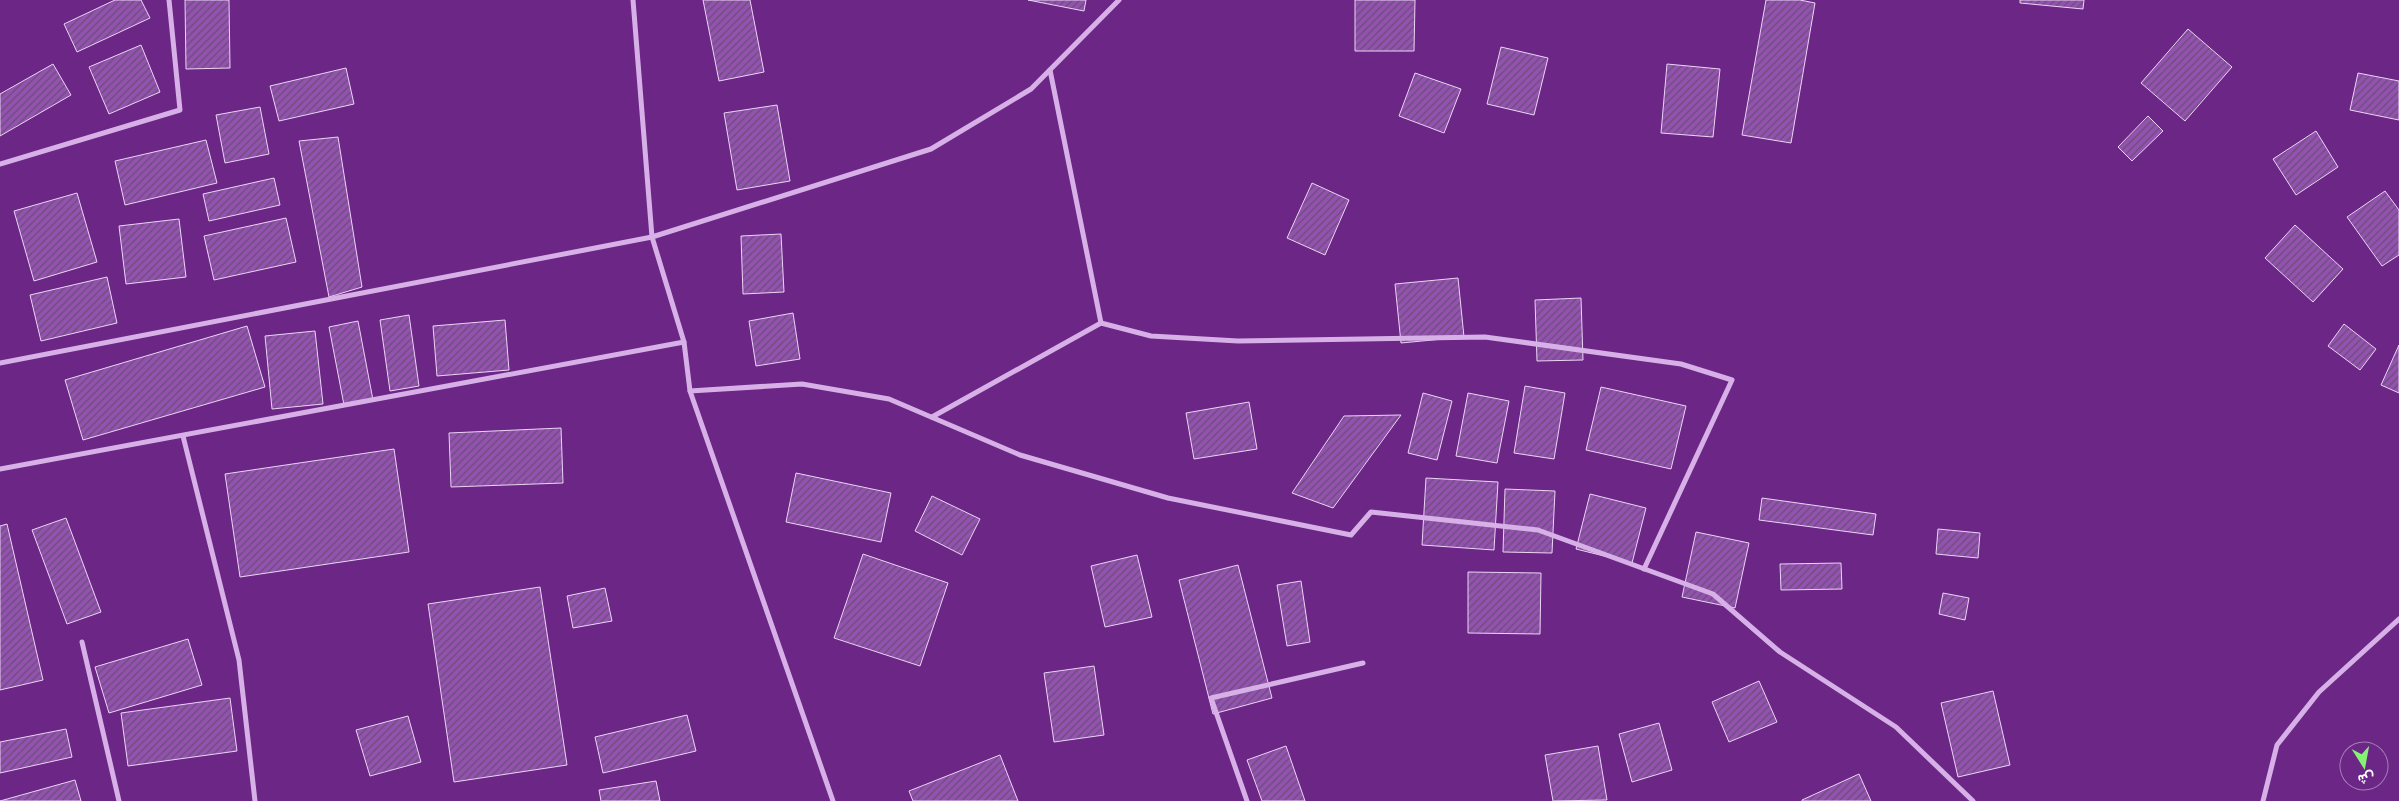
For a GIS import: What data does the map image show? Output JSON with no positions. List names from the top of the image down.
{
  "north": "bottom"
}
